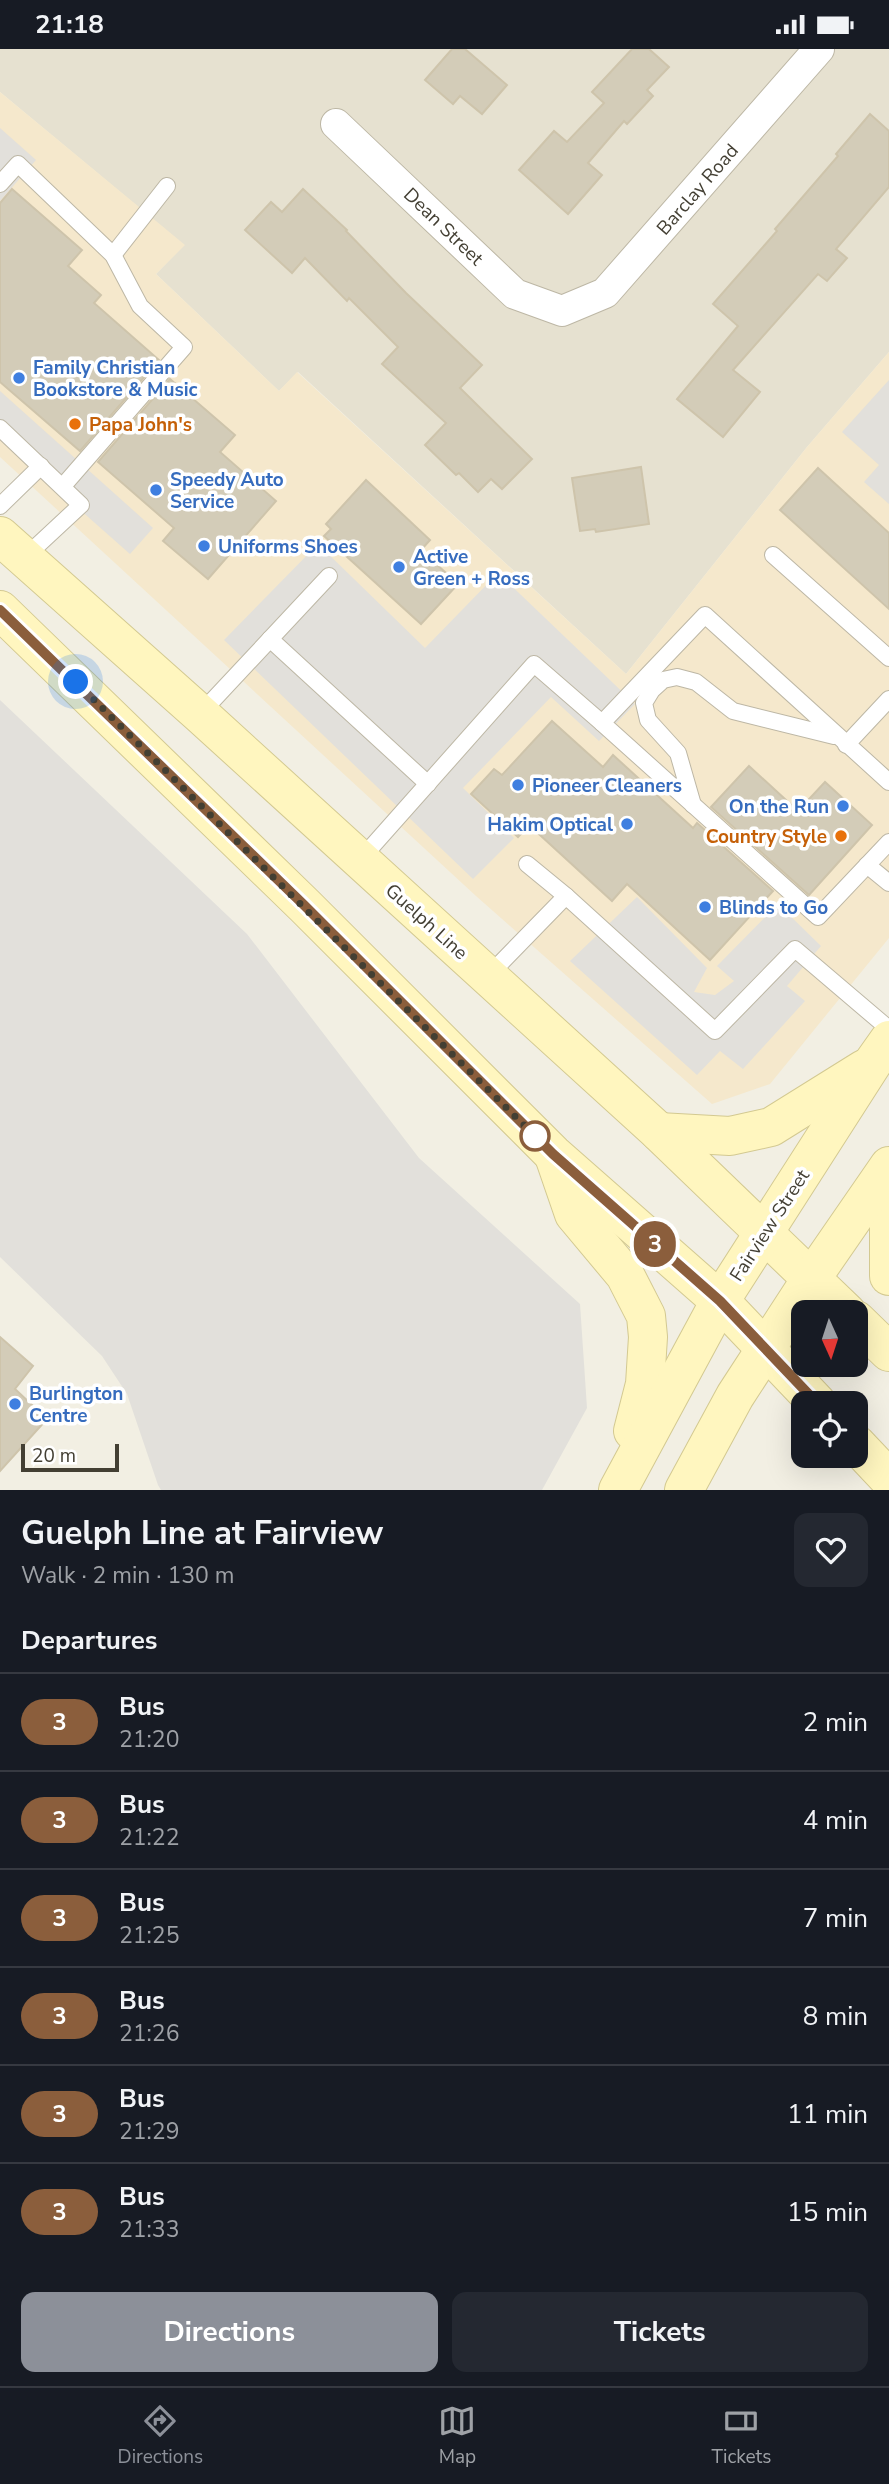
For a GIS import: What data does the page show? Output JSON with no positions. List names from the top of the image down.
{
  "streets": {
    "main road": ["Guelph Line", "Fairview Street"],
    "street": ["Barclay Road", "Dean Street"]
  },
  "crossings": [
    ["Barclay Road", "Dean Street"],
    ["Guelph Line", "Fairview Street"]
  ],
  "places": [
    "Family Christian Bookstore & Music",
    "Papa John's",
    "Speedy Auto Service",
    "Uniforms Shoes",
    "Active Green + Ross",
    "Pioneer Cleaners",
    "On the Run",
    "Hakim Optical",
    "Country Style",
    "Blinds to Go",
    "Burlington Centre"
  ],
  "lines": ["bus line 3"],
  "scale_bar": "20 m",
  "north": "bottom",
  "page": {
    "status": "21:18",
    "on_map": "3",
    "scale": "20 m",
    "heading": [
      ["Guelph Line at Fairview", "Walk · 2 min · 130 m"],
      "Departures"
    ],
    "list": [
      {
        "mark": "3",
        "name": "Bus",
        "note": "21:20",
        "value": "2 min"
      },
      {
        "mark": "3",
        "name": "Bus",
        "note": "21:22",
        "value": "4 min"
      },
      {
        "mark": "3",
        "name": "Bus",
        "note": "21:25",
        "value": "7 min"
      },
      {
        "mark": "3",
        "name": "Bus",
        "note": "21:26",
        "value": "8 min"
      },
      {
        "mark": "3",
        "name": "Bus",
        "note": "21:29",
        "value": "11 min"
      },
      {
        "mark": "3",
        "name": "Bus",
        "note": "21:33",
        "value": "15 min"
      }
    ],
    "buttons": ["Directions", "Tickets"],
    "tabs": ["Directions", "Map", "Tickets"]
  }
}
